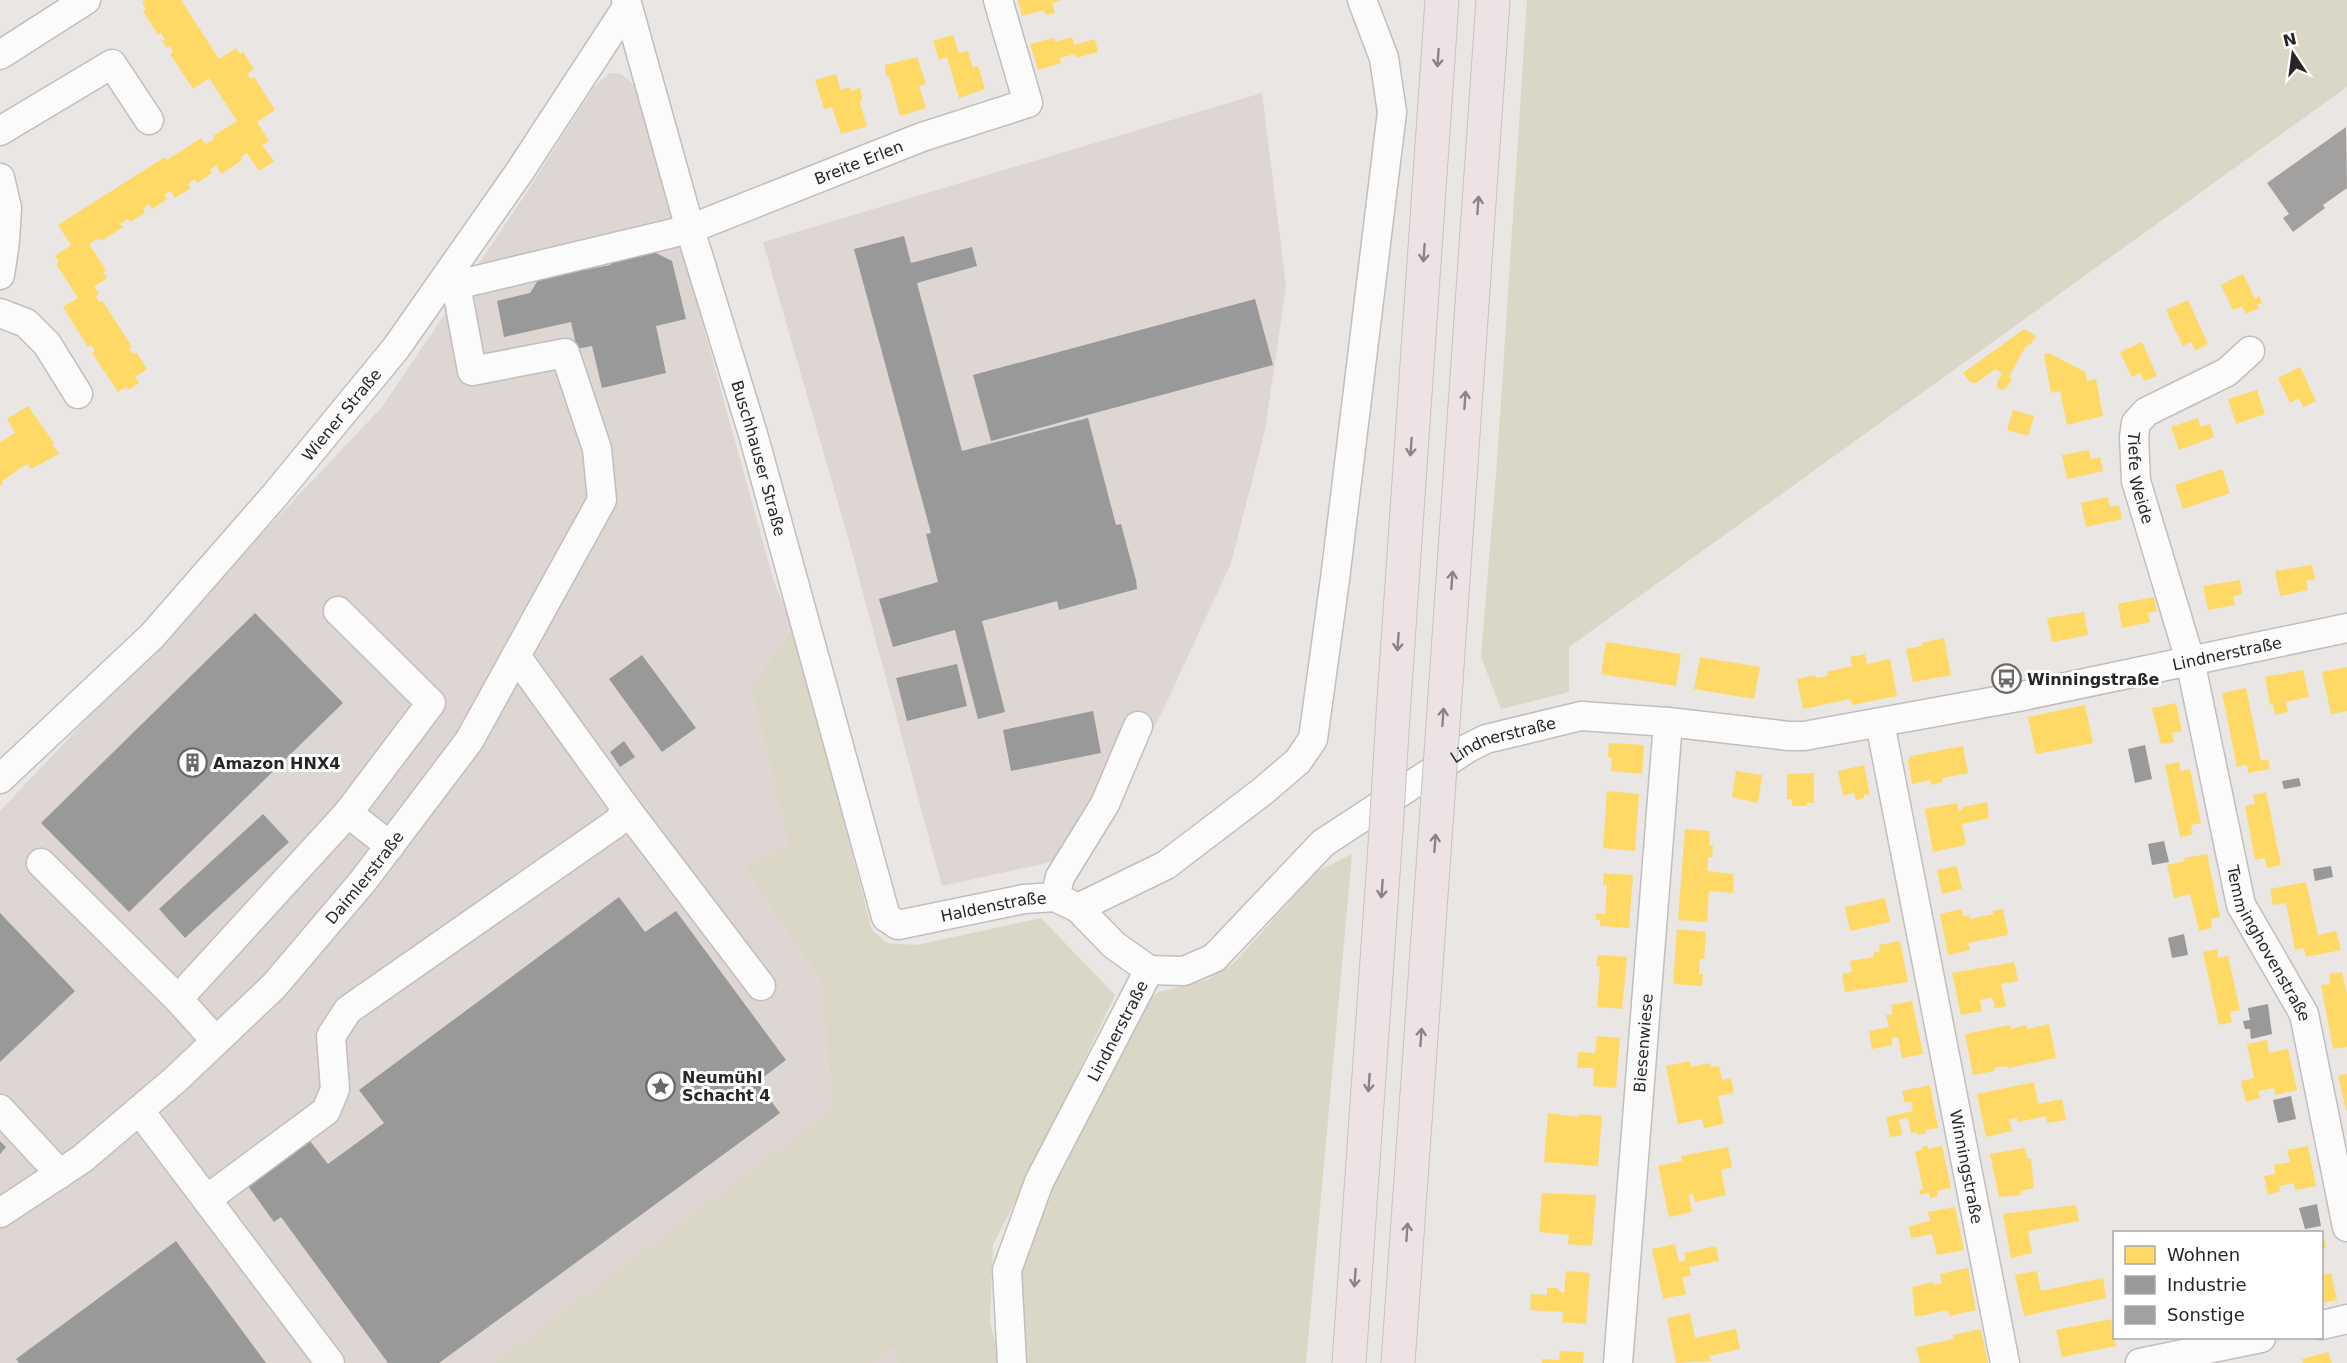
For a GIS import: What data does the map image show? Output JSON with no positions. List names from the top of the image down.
{
  "streets": {
    "street": [
      "Breite Erlen",
      "Wiener Straße",
      "Buschhauser Straße",
      "Tiefe Weide",
      "Lindnerstraße",
      "Daimlerstraße",
      "Haldenstraße",
      "Temminghovenstraße",
      "Biesenwiese",
      "Winningstraße"
    ]
  },
  "crossings": [
    ["Breite Erlen", "Wiener Straße"],
    ["Breite Erlen", "Buschhauser Straße"],
    ["Breite Erlen", "Daimlerstraße"],
    ["Wiener Straße", "Buschhauser Straße"],
    ["Wiener Straße", "Daimlerstraße"],
    ["Buschhauser Straße", "Haldenstraße"],
    ["Tiefe Weide", "Lindnerstraße"],
    ["Tiefe Weide", "Temminghovenstraße"],
    ["Lindnerstraße", "Temminghovenstraße"],
    ["Lindnerstraße", "Biesenwiese"],
    ["Lindnerstraße", "Winningstraße"]
  ],
  "places": {
    "bus stop": ["Winningstraße"],
    "building": ["Amazon HNX4"],
    "place": ["Neumühl Schacht 4"]
  },
  "legend": ["Wohnen", "Industrie", "Sonstige"],
  "north": "top"
}
